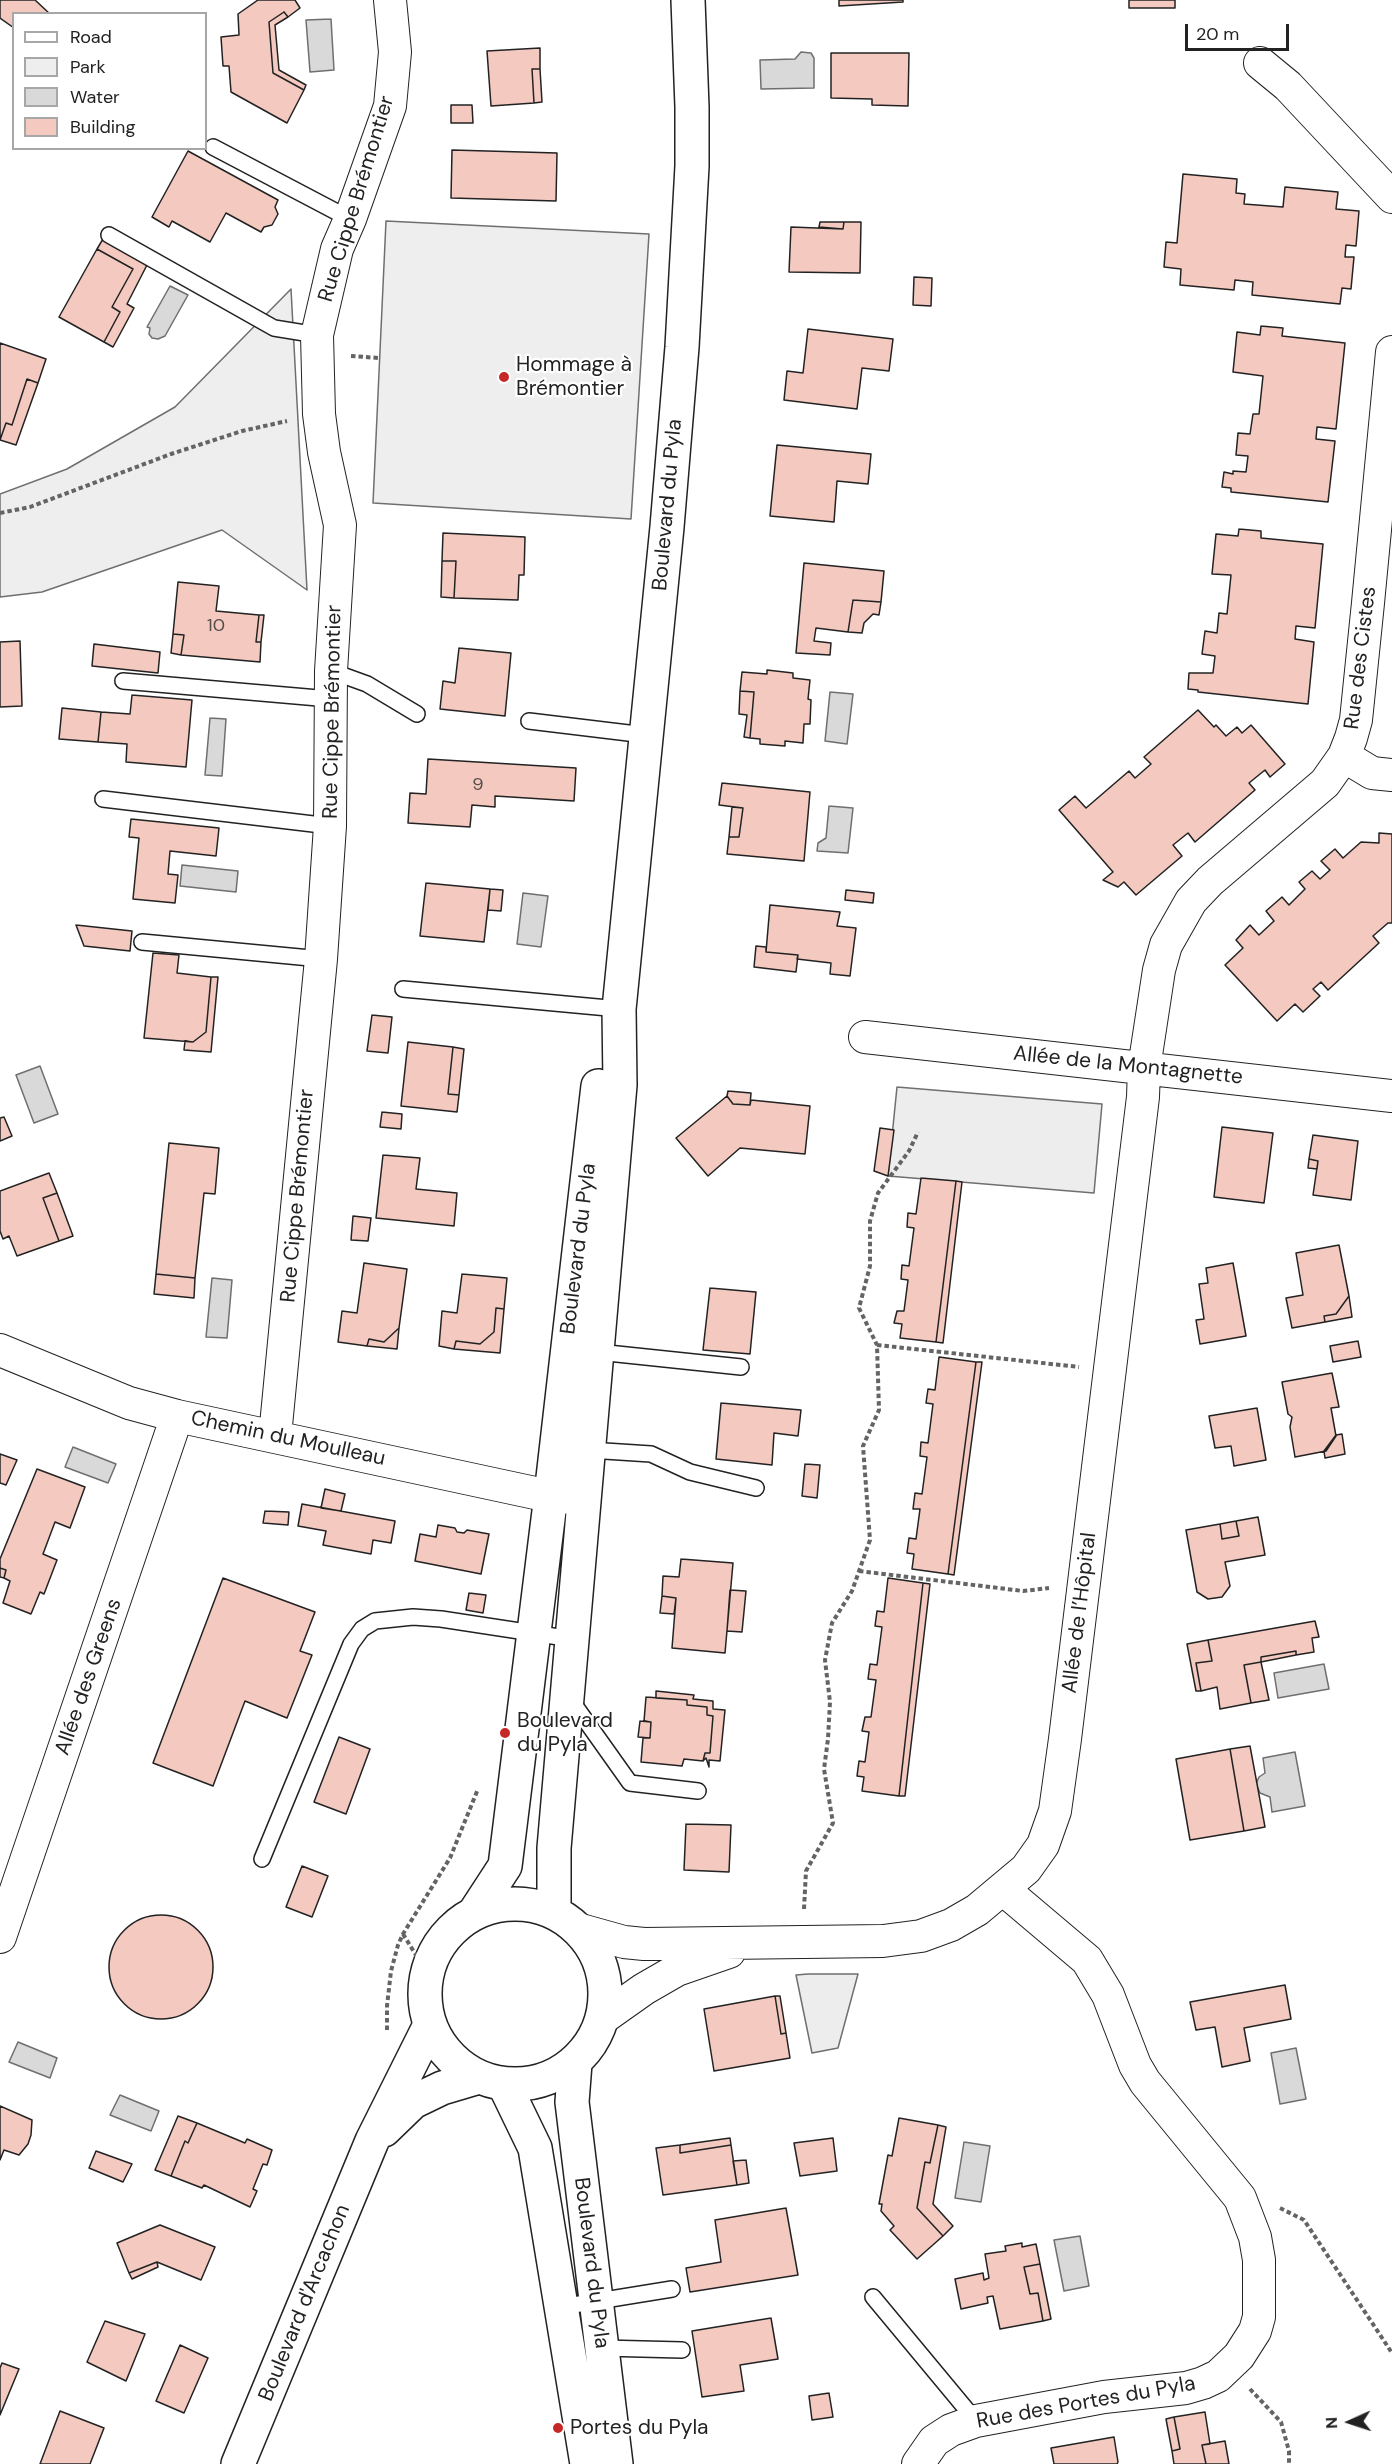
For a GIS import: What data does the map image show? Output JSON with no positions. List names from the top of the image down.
{
  "streets": {
    "main road": ["Boulevard du Pyla", "Boulevard d'Arcachon"],
    "street": [
      "Rue Cippe Brémontier",
      "Rue des Cistes",
      "Allée de la Montagnette",
      "Chemin du Moulleau",
      "Allée de l’Hôpital",
      "Allée des Greens",
      "Rue des Portes du Pyla"
    ]
  },
  "crossings": [
    ["Rue Cippe Brémontier", "Chemin du Moulleau"],
    ["Boulevard du Pyla", "Chemin du Moulleau"],
    ["Boulevard du Pyla", "Allée de l’Hôpital"],
    ["Boulevard du Pyla", "Boulevard d'Arcachon"],
    ["Rue des Cistes", "Allée de la Montagnette"],
    ["Rue des Cistes", "Allée de l’Hôpital"],
    ["Allée de la Montagnette", "Allée de l’Hôpital"],
    ["Chemin du Moulleau", "Allée des Greens"],
    ["Allée de l’Hôpital", "Boulevard d'Arcachon"],
    ["Allée de l’Hôpital", "Rue des Portes du Pyla"]
  ],
  "places": ["Hommage à Brémontier", "Boulevard du Pyla", "Portes du Pyla"],
  "house_numbers": ["10", "9"],
  "legend": [
    "Road",
    "Park",
    "Water",
    "Building"
  ],
  "scale_bar": "20 m",
  "north": "left"
}
